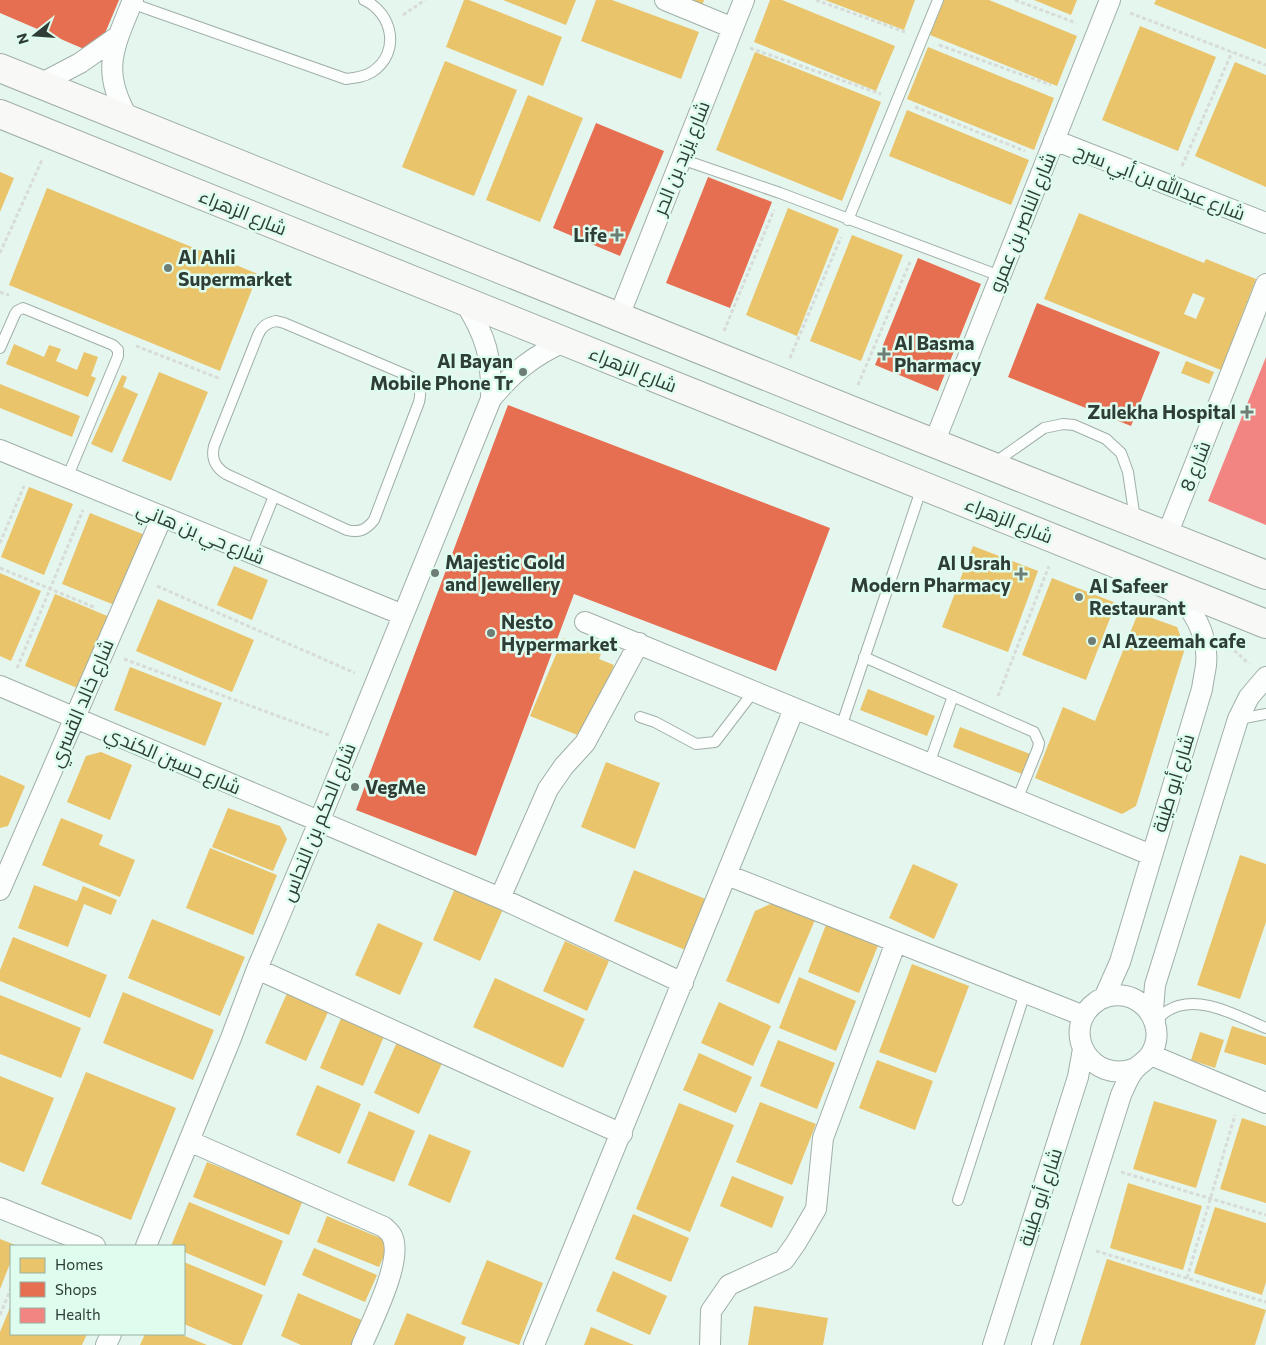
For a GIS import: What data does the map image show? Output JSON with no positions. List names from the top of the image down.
{
  "streets": {
    "main road": ["شارع الزهراء"],
    "street": [
      "شارع يزيد بن الحر",
      "شارع عبدالله بن أبي سرح",
      "شارع الناصر بن عمرو",
      "شارع 8",
      "شارع حي بن هاني",
      "شارع خالد القسري",
      "شارع حسين الكندي",
      "شارع أبو طينة",
      "شارع الحكم بن النحاس"
    ]
  },
  "crossings": [
    ["شارع عبدالله بن أبي سرح", "شارع الناصر بن عمرو"],
    ["شارع الزهراء", "شارع أبو طينة"],
    ["شارع الزهراء", "شارع الحكم بن النحاس"],
    ["شارع حي بن هاني", "شارع خالد القسري"],
    ["شارع حي بن هاني", "شارع الحكم بن النحاس"],
    ["شارع خالد القسري", "شارع حسين الكندي"],
    ["شارع حسين الكندي", "شارع الحكم بن النحاس"]
  ],
  "places": {
    "health": [
      "Life",
      "Al Basma Pharmacy",
      "Zulekha Hospital",
      "Al Usrah Modern Pharmacy"
    ],
    "other": [
      "Al Ahli Supermarket",
      "Al Bayan Mobile Phone Tr",
      "Majestic Gold and Jewellery",
      "Al Safeer Restaurant",
      "Nesto Hypermarket",
      "Al Azeemah cafe",
      "VegMe"
    ]
  },
  "legend": ["Homes", "Shops", "Health"],
  "north": "left"
}
